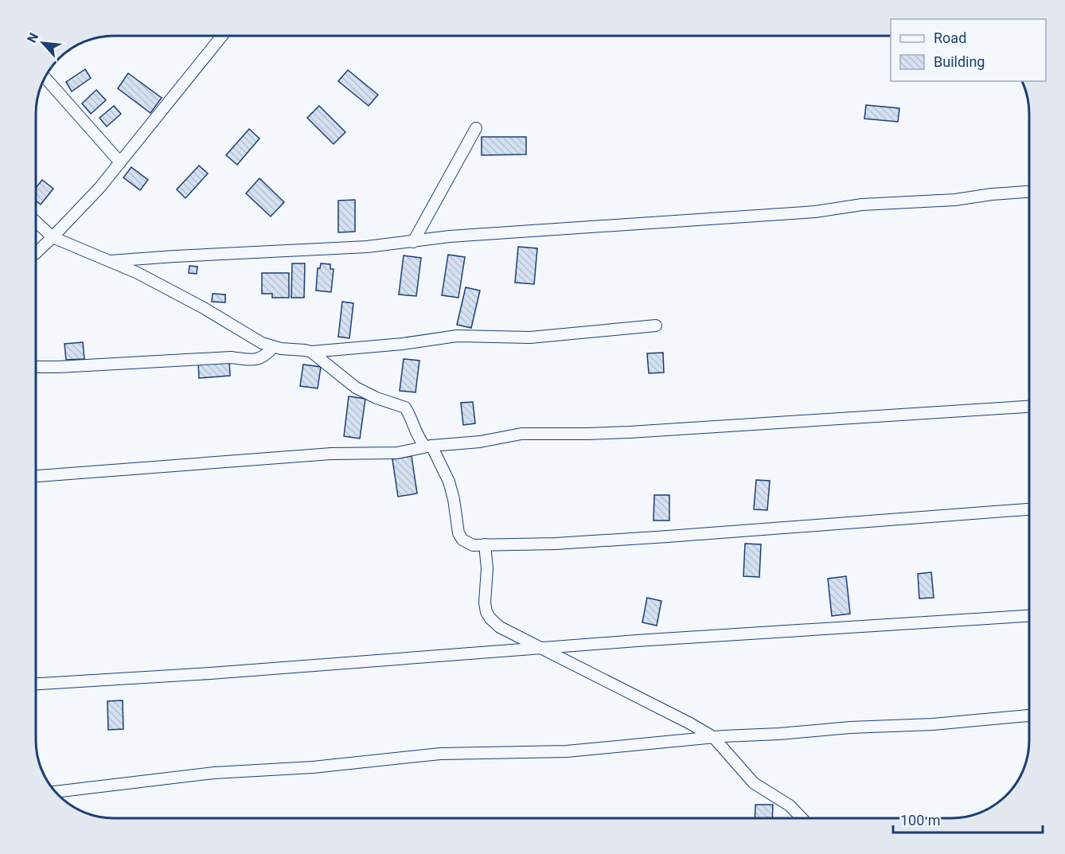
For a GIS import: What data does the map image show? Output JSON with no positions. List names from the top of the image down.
{
  "legend": ["Road", "Building"],
  "scale_bar": "100 m",
  "north": "top left"
}
